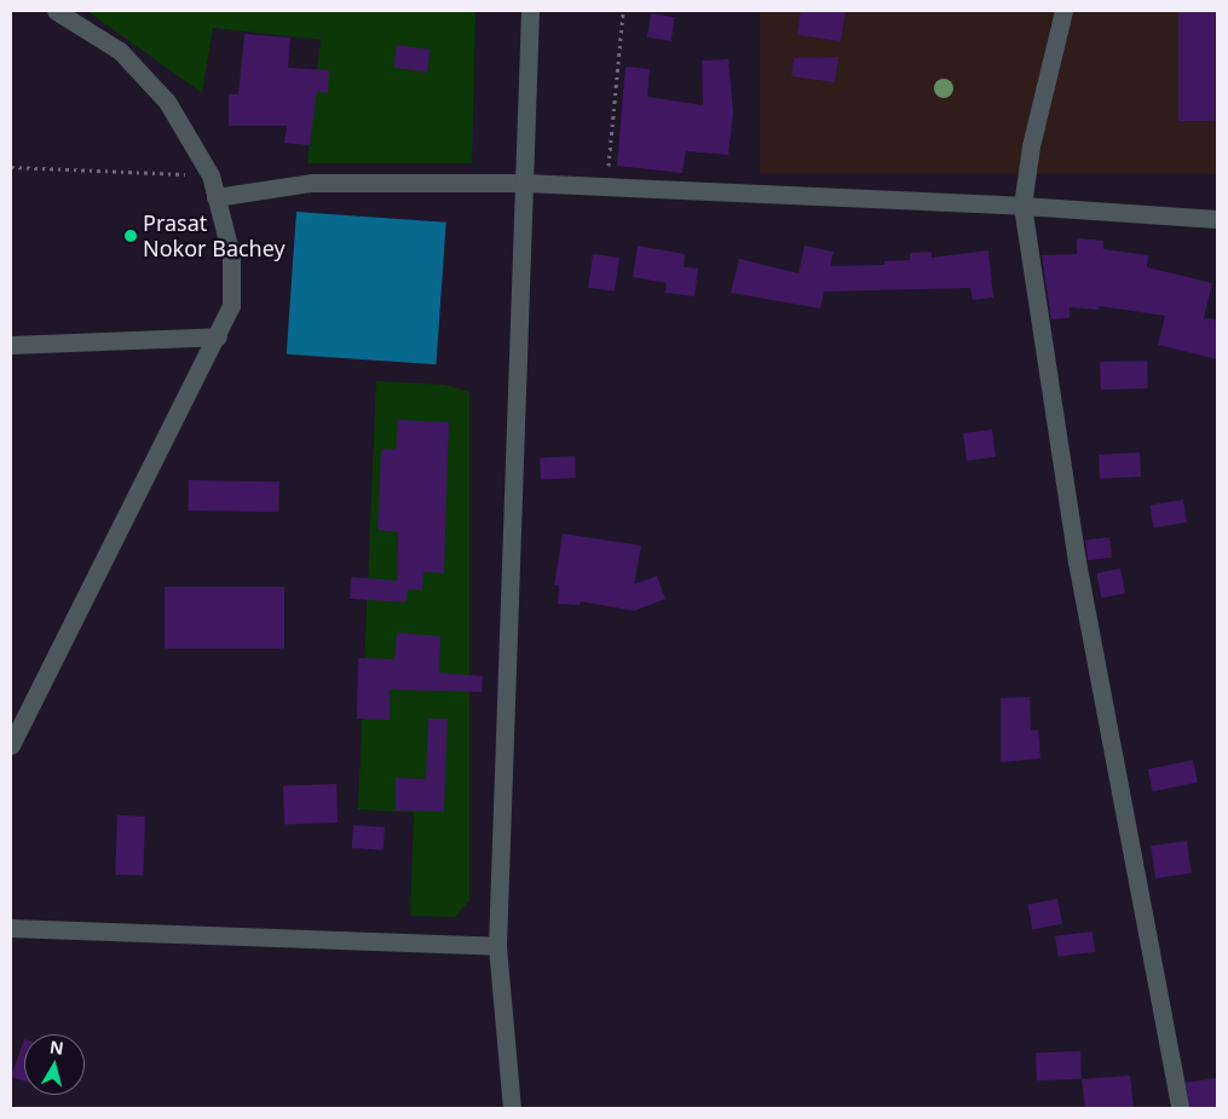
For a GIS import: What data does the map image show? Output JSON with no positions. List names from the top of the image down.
{
  "places": ["Prasat Nokor Bachey"],
  "north": "top"
}
